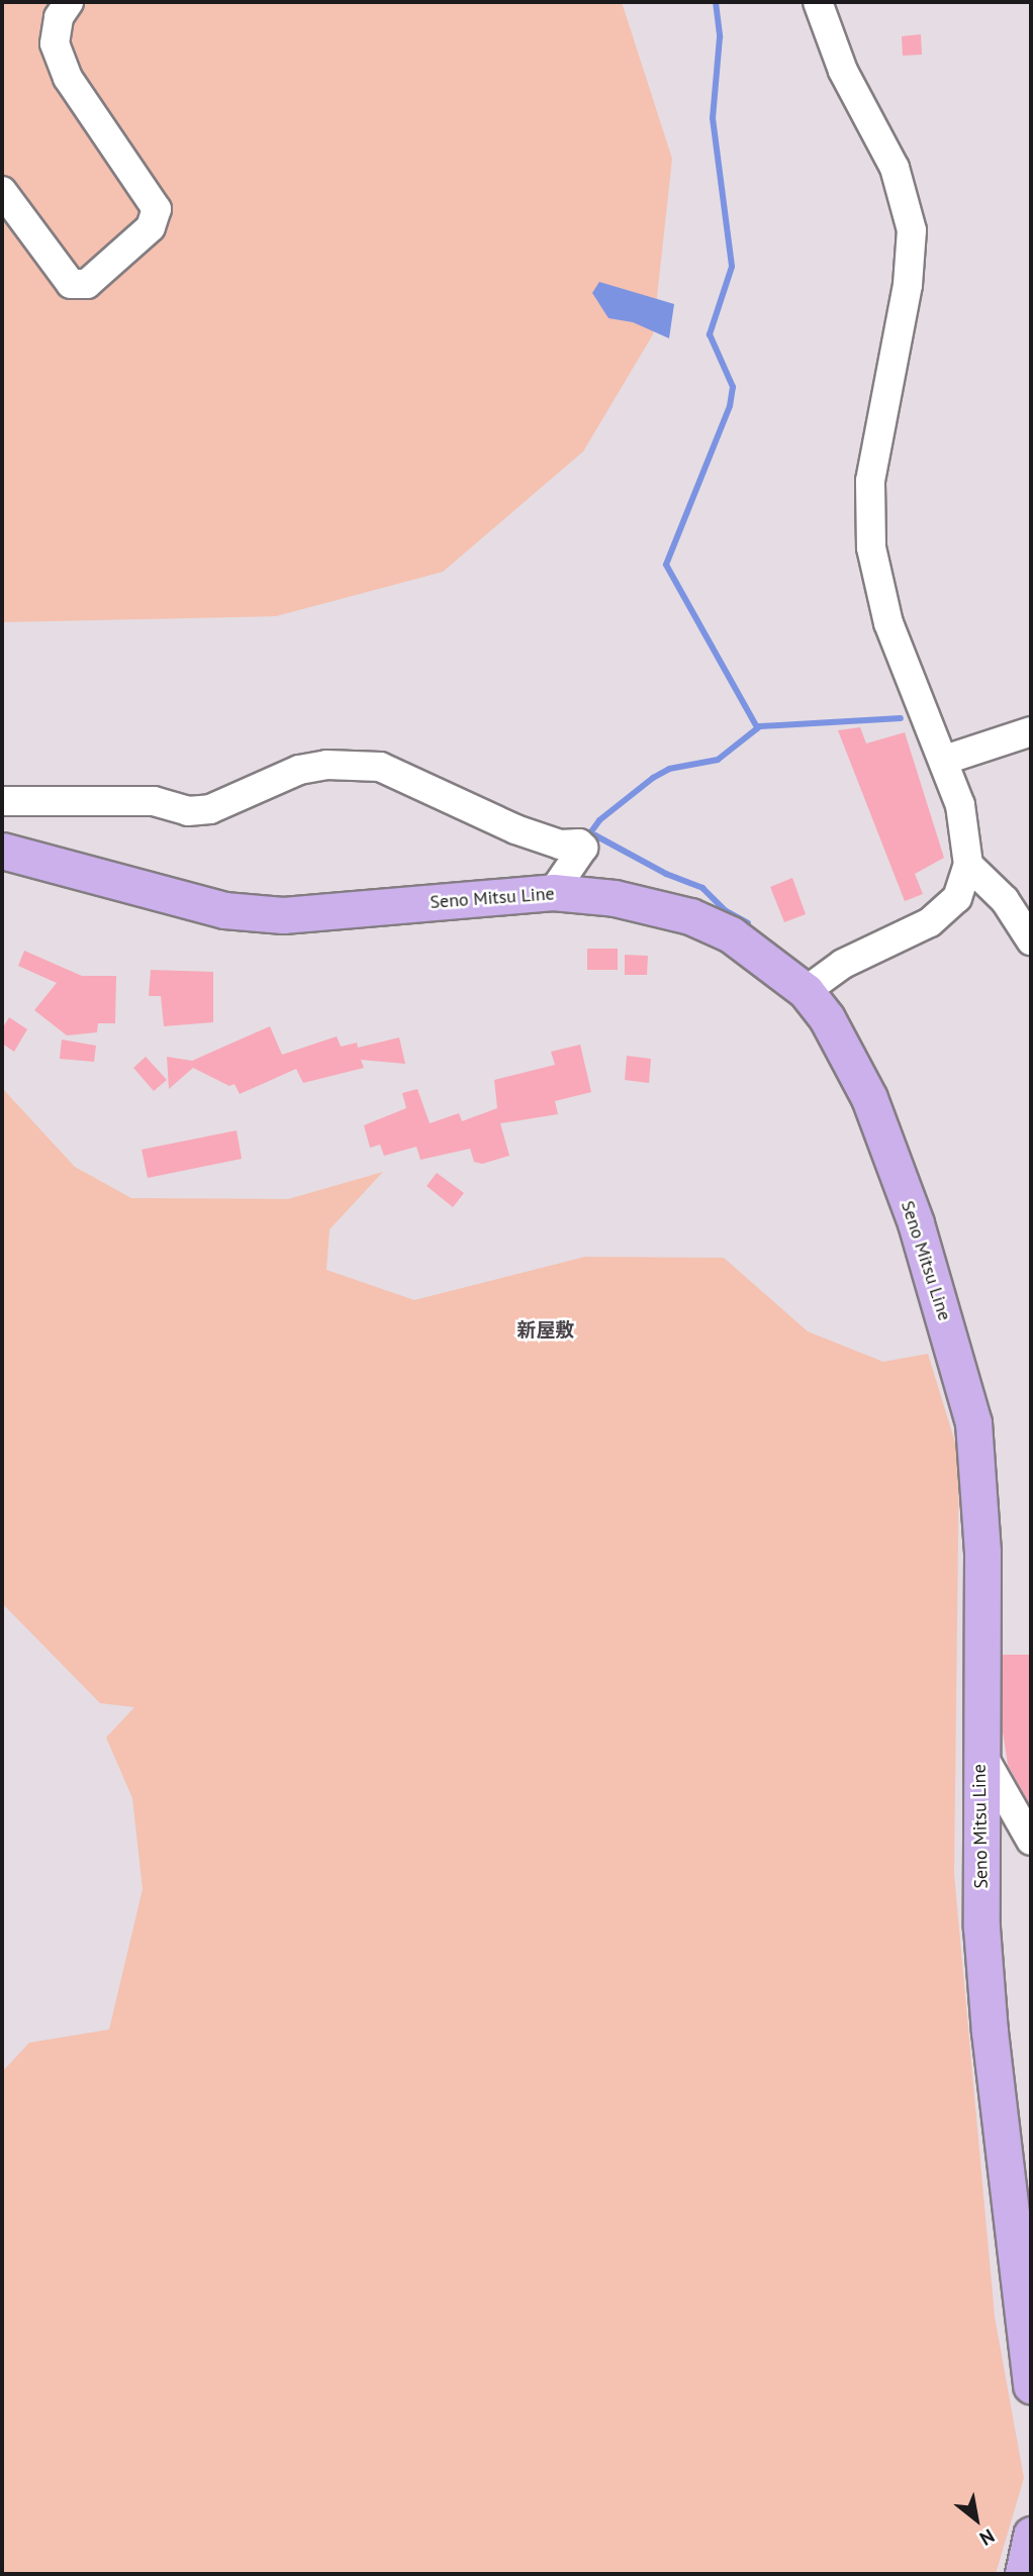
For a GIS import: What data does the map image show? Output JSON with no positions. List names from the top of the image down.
{
  "streets": {
    "main road": ["Seno Mitsu Line"]
  },
  "districts": ["新屋敷"],
  "north": "bottom right"
}
